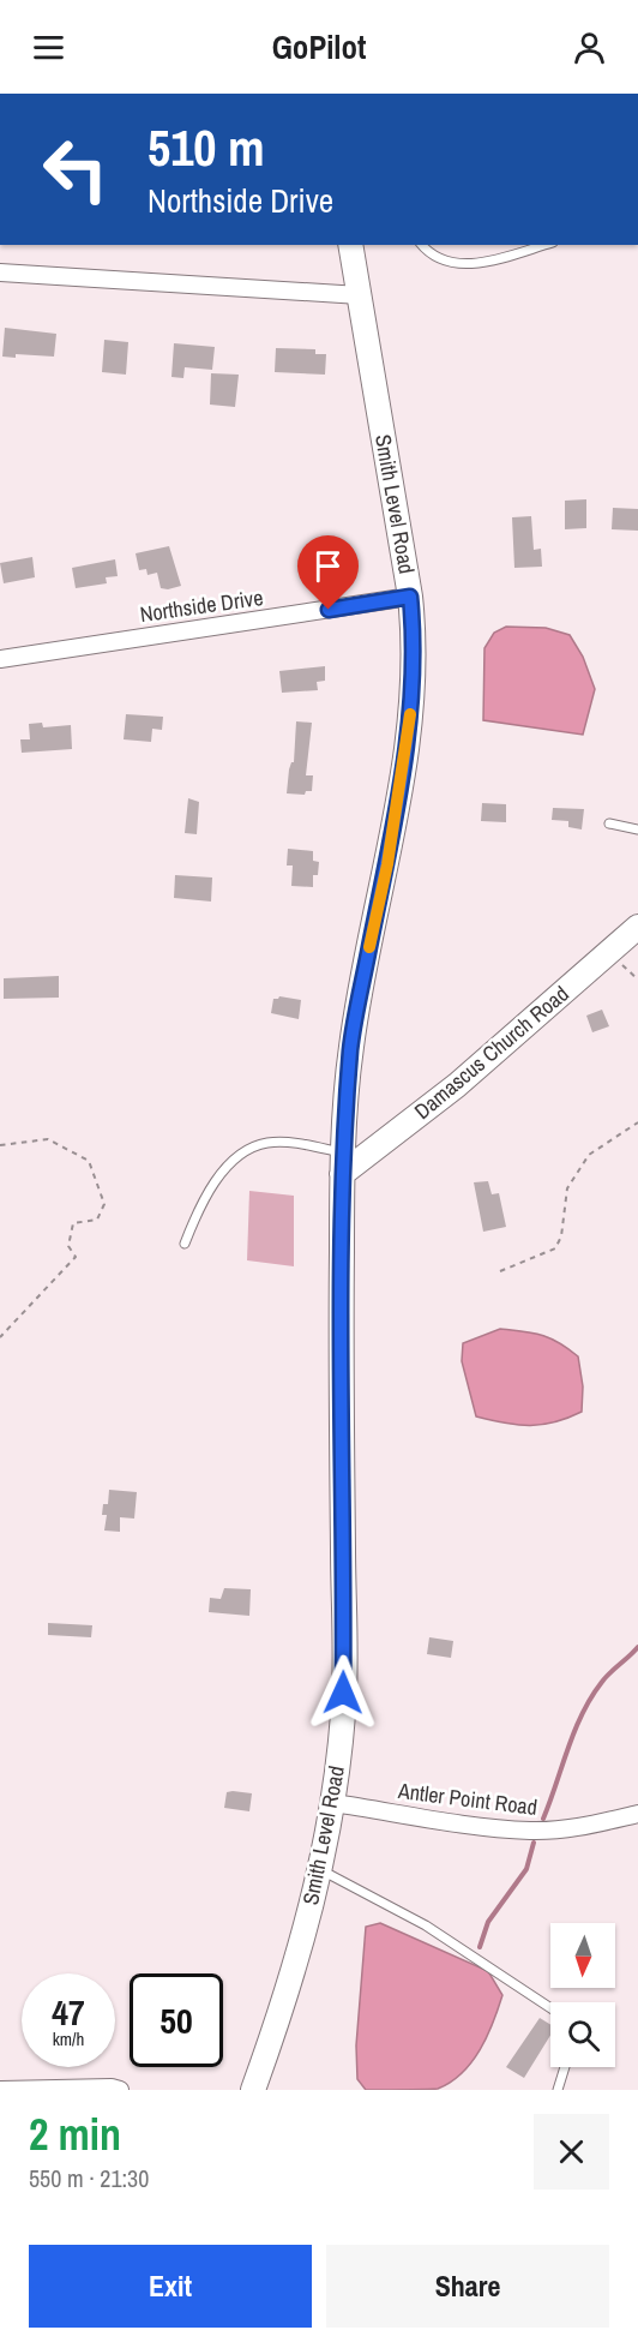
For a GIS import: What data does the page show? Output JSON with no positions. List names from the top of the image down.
{
  "streets": {
    "main road": ["Smith Level Road", "Damascus Church Road"],
    "street": ["Northside Drive", "Antler Point Road"]
  },
  "crossings": [
    ["Smith Level Road", "Northside Drive"],
    ["Smith Level Road", "Damascus Church Road"],
    ["Smith Level Road", "Antler Point Road"]
  ],
  "north": "bottom",
  "page": {
    "header": "GoPilot",
    "turn": ["510 m", "Northside Drive"],
    "speed": "47 km/h",
    "limit": "50",
    "heading": ["2 min", "550 m · 21:30"],
    "buttons": ["Exit", "Share"]
  }
}
